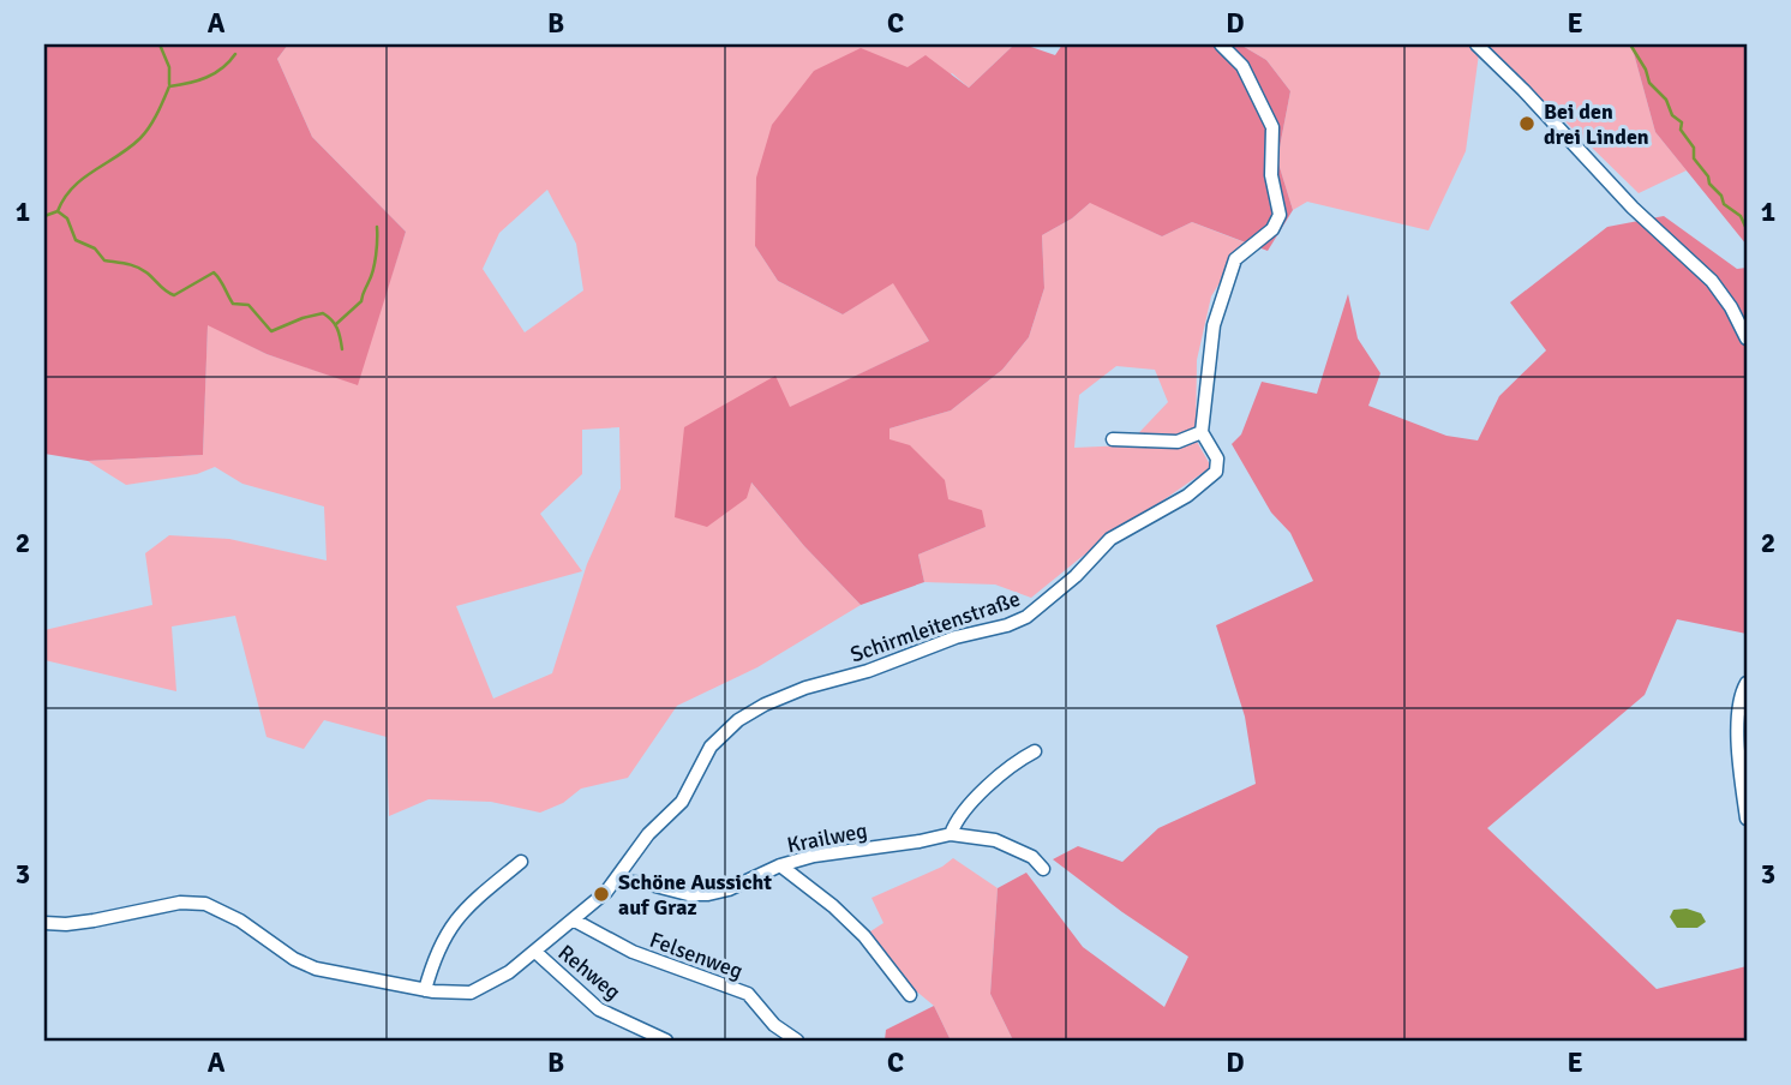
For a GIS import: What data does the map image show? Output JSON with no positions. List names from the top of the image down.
{
  "streets": {
    "street": [
      "Schirmleitenstraße",
      "Krailweg",
      "Felsenweg",
      "Rehweg"
    ]
  },
  "crossings": [
    ["Schirmleitenstraße", "Krailweg"],
    ["Schirmleitenstraße", "Felsenweg"],
    ["Schirmleitenstraße", "Rehweg"]
  ],
  "places": ["Bei den drei Linden", "Schöne Aussicht auf Graz"],
  "grid": {
    "columns": [
      "A",
      "B",
      "C",
      "D",
      "E"
    ],
    "rows": ["1", "2", "3"]
  }
}
